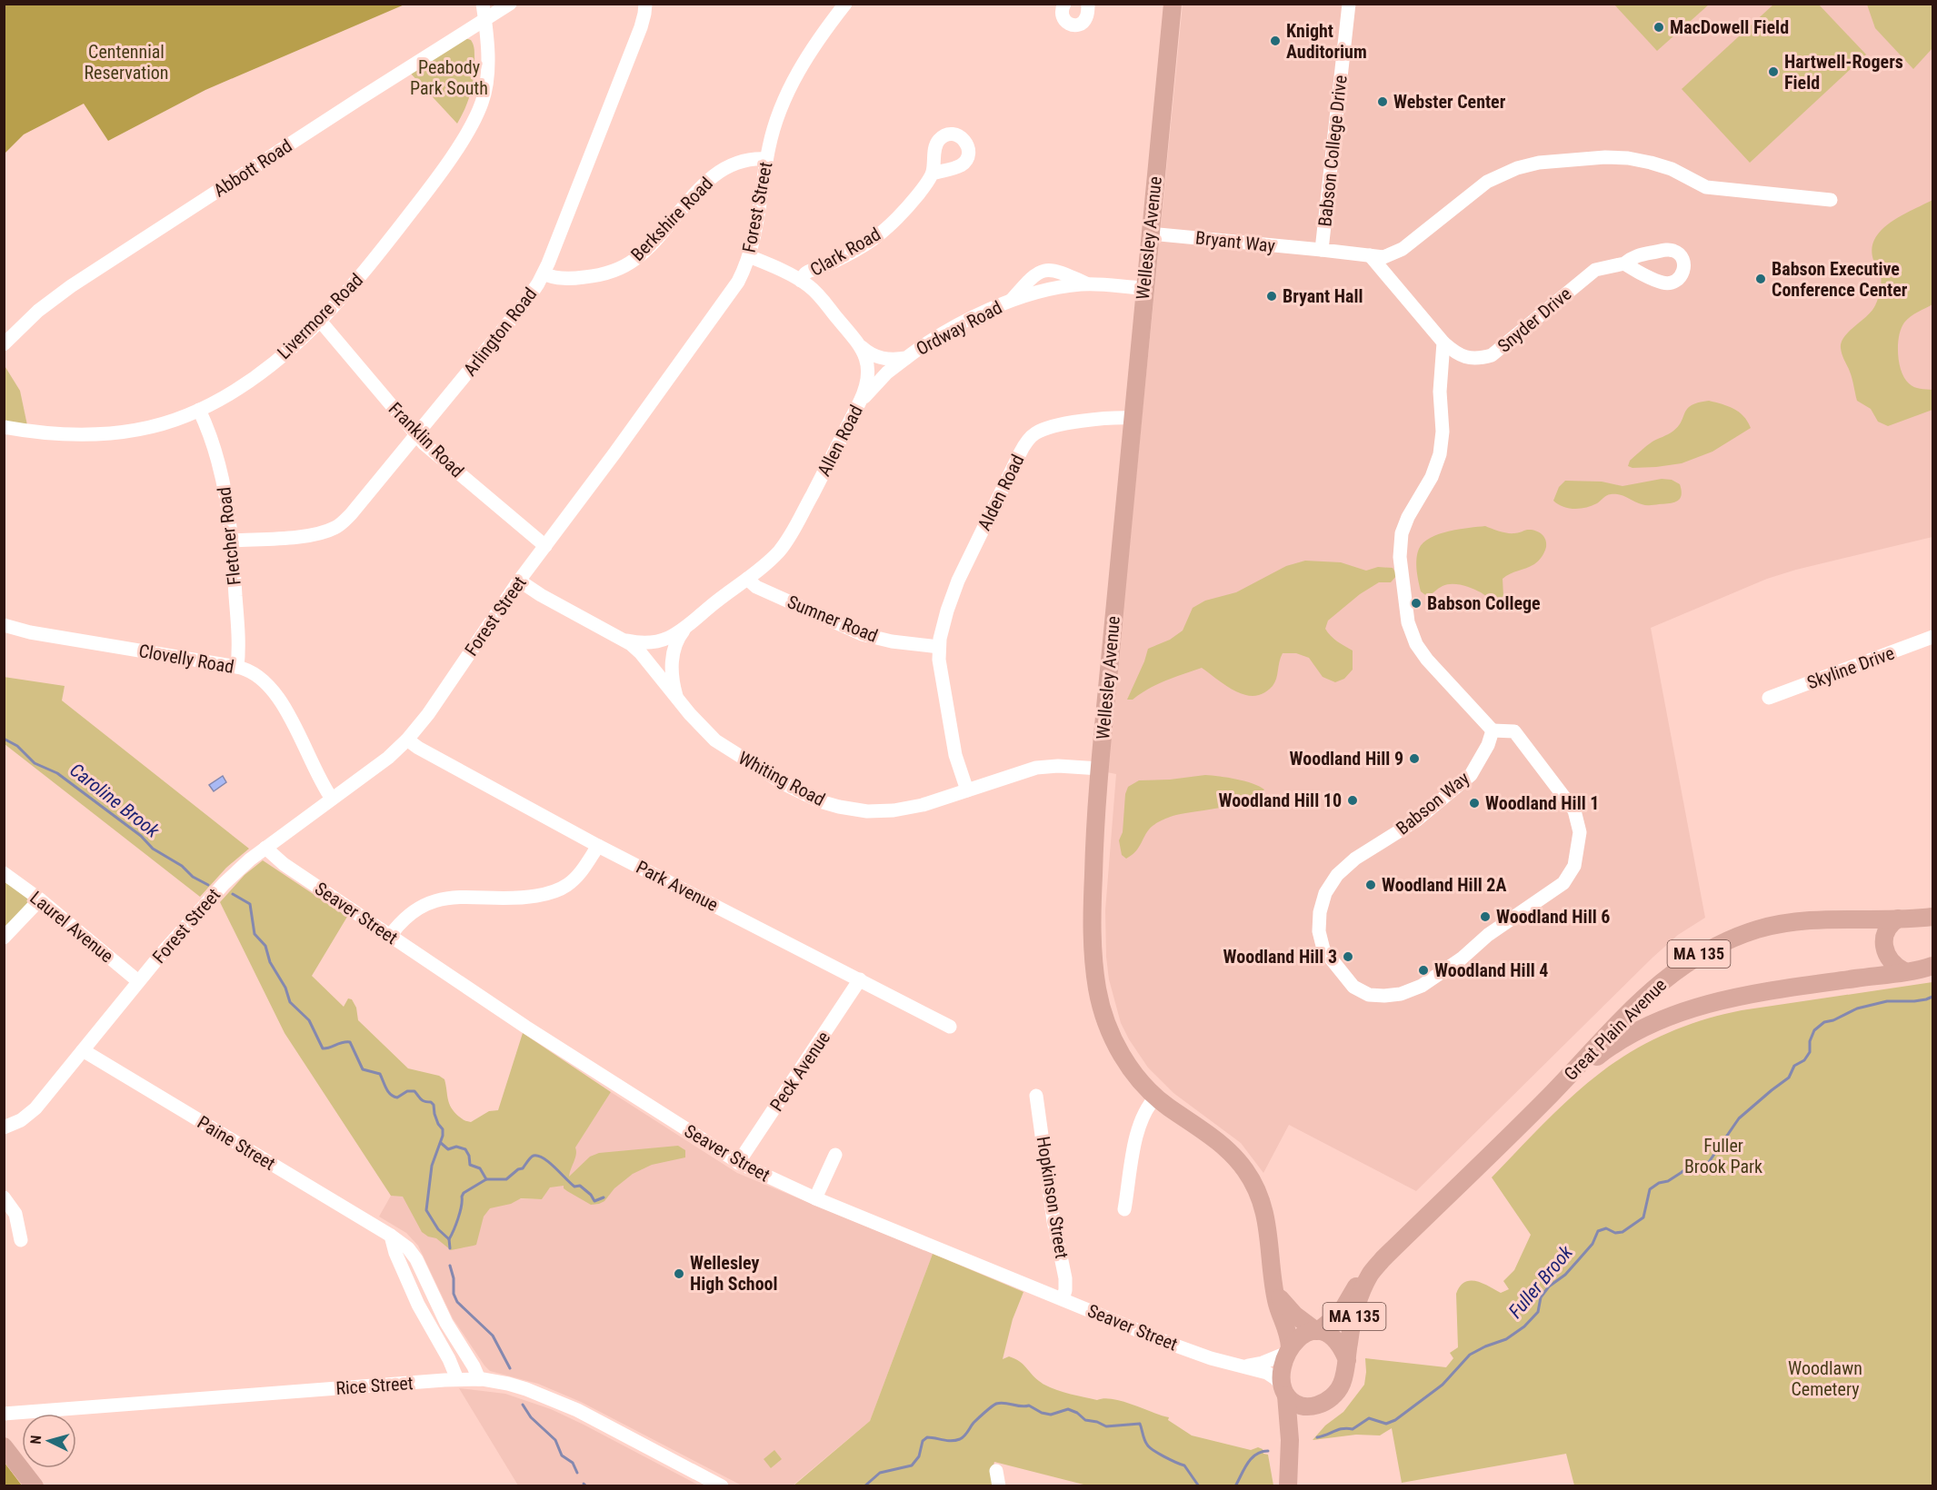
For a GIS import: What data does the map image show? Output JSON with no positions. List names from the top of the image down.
{
  "streets": {
    "main road": ["Wellesley Avenue", "MA 135", "Great Plain Avenue"],
    "street": [
      "Babson College Drive",
      "Abbott Road",
      "Forest Street",
      "Berkshire Road",
      "Bryant Way",
      "Clark Road",
      "Livermore Road",
      "Snyder Drive",
      "Ordway Road",
      "Arlington Road",
      "Franklin Road",
      "Allen Road",
      "Alden Road",
      "Fletcher Road",
      "Sumner Road",
      "Clovelly Road",
      "Skyline Drive",
      "Whiting Road",
      "Babson Way",
      "Park Avenue",
      "Seaver Street",
      "Laurel Avenue",
      "Peck Avenue",
      "Paine Street",
      "Hopkinson Street",
      "Rice Street"
    ]
  },
  "crossings": [
    ["Babson College Drive", "Bryant Way"],
    ["Babson College Drive", "Snyder Drive"],
    ["Abbott Road", "Livermore Road"],
    ["Forest Street", "Berkshire Road"],
    ["Forest Street", "Franklin Road"],
    ["Forest Street", "Allen Road"],
    ["Forest Street", "Clovelly Road"],
    ["Forest Street", "Whiting Road"],
    ["Forest Street", "Park Avenue"],
    ["Forest Street", "Seaver Street"],
    ["Forest Street", "Laurel Avenue"],
    ["Forest Street", "Paine Street"],
    ["Berkshire Road", "Arlington Road"],
    ["Wellesley Avenue", "Bryant Way"],
    ["Wellesley Avenue", "Ordway Road"],
    ["Wellesley Avenue", "Alden Road"],
    ["Wellesley Avenue", "Whiting Road"],
    ["Wellesley Avenue", "Seaver Street"],
    ["Wellesley Avenue", "MA 135"],
    ["Wellesley Avenue", "Great Plain Avenue"],
    ["Clark Road", "Allen Road"],
    ["Livermore Road", "Franklin Road"],
    ["Livermore Road", "Fletcher Road"],
    ["Ordway Road", "Allen Road"],
    ["Arlington Road", "Franklin Road"],
    ["Arlington Road", "Fletcher Road"],
    ["Allen Road", "Sumner Road"],
    ["Allen Road", "Whiting Road"],
    ["Alden Road", "Sumner Road"],
    ["Fletcher Road", "Clovelly Road"],
    ["Park Avenue", "Peck Avenue"],
    ["Seaver Street", "MA 135"],
    ["Seaver Street", "Great Plain Avenue"],
    ["Seaver Street", "Peck Avenue"],
    ["Seaver Street", "Hopkinson Street"],
    ["MA 135", "Great Plain Avenue"],
    ["Paine Street", "Rice Street"]
  ],
  "water": ["Caroline Brook", "Fuller Brook"],
  "parks": [
    "Centennial Reservation",
    "Peabody Park South",
    "Fuller Brook Park",
    "Woodlawn Cemetery"
  ],
  "places": [
    "MacDowell Field",
    "Knight Auditorium",
    "Hartwell-Rogers Field",
    "Webster Center",
    "Babson Executive Conference Center",
    "Bryant Hall",
    "Babson College",
    "Woodland Hill 9",
    "Woodland Hill 10",
    "Woodland Hill 1",
    "Woodland Hill 2A",
    "Woodland Hill 6",
    "Woodland Hill 3",
    "Woodland Hill 4",
    "Wellesley High School"
  ],
  "north": "left"
}
